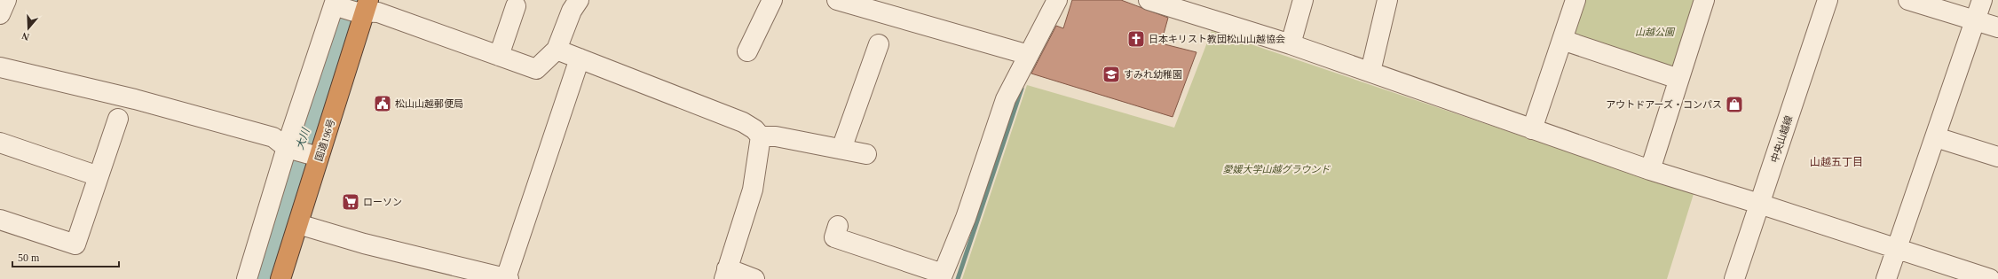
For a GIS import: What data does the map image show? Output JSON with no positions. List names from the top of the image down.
{
  "streets": {
    "highway": ["国道196号"],
    "street": ["中央山越線"]
  },
  "districts": ["山越五丁目"],
  "water": ["大川"],
  "parks": ["山越公園", "愛媛大学山越グラウンド"],
  "places": {
    "church": ["日本キリスト教団松山山越協会"],
    "school or university": ["すみれ幼稚園"],
    "public building": ["松山山越郵便局"],
    "shop": ["アウトドアーズ・コンパス"],
    "supermarket": ["ローソン"]
  },
  "scale_bar": "50 m",
  "north": "bottom"
}
